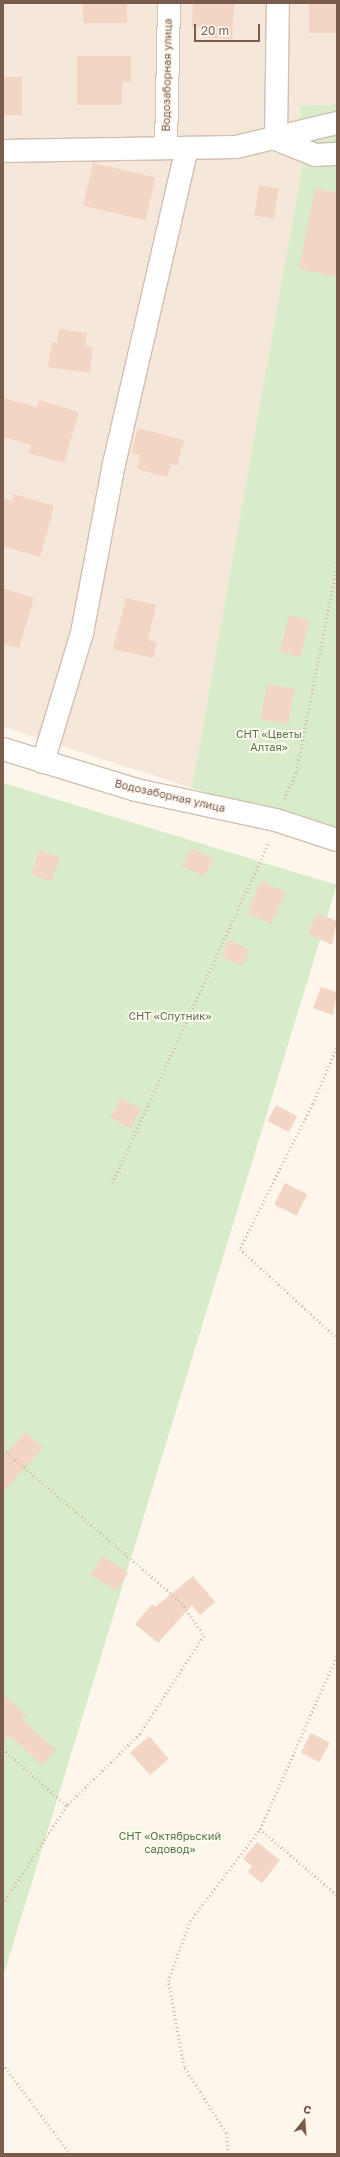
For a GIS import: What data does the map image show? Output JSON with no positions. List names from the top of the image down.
{
  "streets": {
    "street": ["Водозаборная улица"]
  },
  "parks": ["СНТ «Цветы Алтая»", "СНТ «Спутник»", "СНТ «Октябрьский садовод»"],
  "scale_bar": "20 m",
  "north": "top"
}
